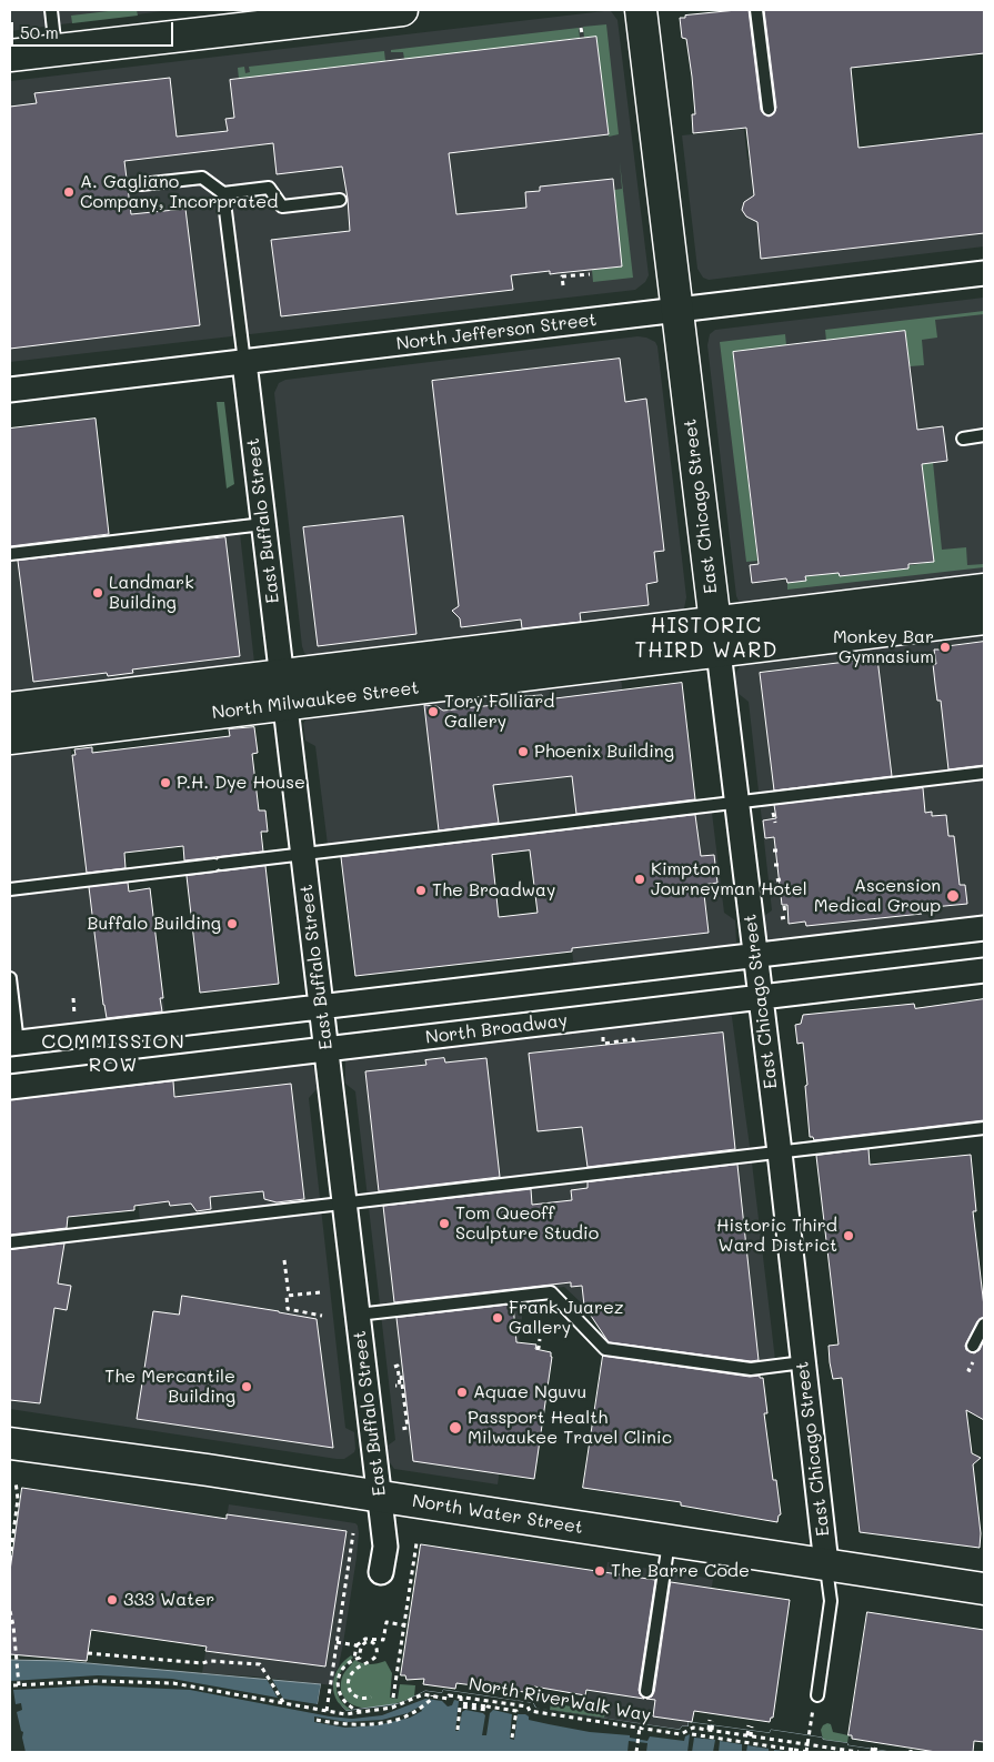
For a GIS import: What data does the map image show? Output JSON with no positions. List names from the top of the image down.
{
  "streets": {
    "main road": ["East Chicago Street", "North Milwaukee Street", "North Water Street"],
    "street": ["North Jefferson Street", "East Buffalo Street", "North Broadway"],
    "path": ["North RiverWalk Way"]
  },
  "crossings": [
    ["North Jefferson Street", "East Chicago Street"],
    ["North Jefferson Street", "East Buffalo Street"],
    ["East Chicago Street", "North Milwaukee Street"],
    ["East Chicago Street", "North Broadway"],
    ["East Chicago Street", "North Water Street"],
    ["East Buffalo Street", "North Milwaukee Street"],
    ["East Buffalo Street", "North Broadway"],
    ["East Buffalo Street", "North Water Street"]
  ],
  "districts": ["HISTORIC THIRD WARD", "COMMISSION ROW"],
  "places": [
    "A. Gagliano Company, Incorprated",
    "Landmark Building",
    "Monkey Bar Gymnasium",
    "Tory Folliard Gallery",
    "Phoenix Building",
    "P.H. Dye House",
    "Kimpton Journeyman Hotel",
    "The Broadway",
    "Ascension Medical Group",
    "Buffalo Building",
    "Tom Queoff Sculpture Studio",
    "Historic Third Ward District",
    "Frank Juarez Gallery",
    "The Mercantile Building",
    "Aquae Nguvu",
    "Passport Health Milwaukee Travel Clinic",
    "The Barre Code",
    "333 Water"
  ],
  "scale_bar": "50 m"
}
